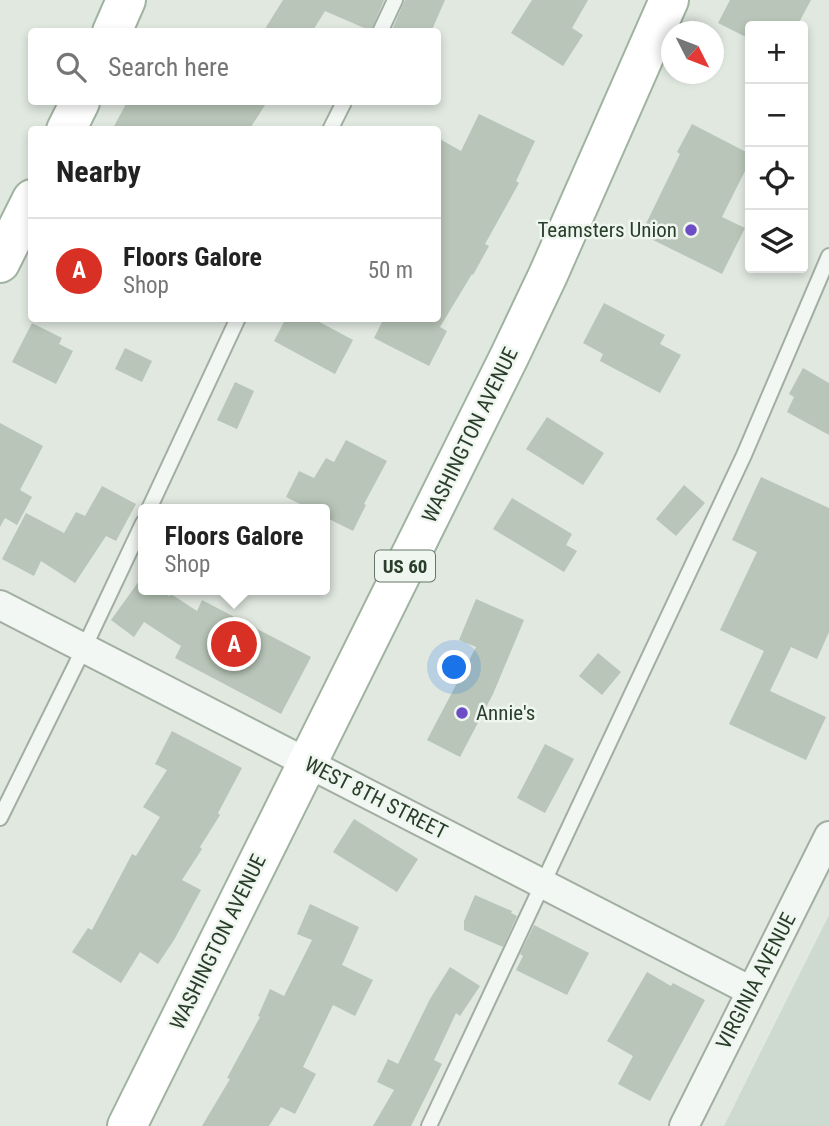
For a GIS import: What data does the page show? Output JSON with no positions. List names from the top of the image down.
{
  "streets": {
    "main road": ["WASHINGTON AVENUE", "US 60"],
    "street": ["WEST 8TH STREET", "VIRGINIA AVENUE"]
  },
  "crossings": [
    ["WASHINGTON AVENUE", "WEST 8TH STREET"],
    ["WEST 8TH STREET", "VIRGINIA AVENUE"]
  ],
  "places": ["Teamsters Union", "Annie's"],
  "north": "bottom right",
  "page": {
    "map_buttons": ["+", "−"],
    "search": "Search here",
    "heading": "Nearby",
    "list": [
      {
        "mark": "A",
        "name": "Floors Galore",
        "note": "Shop",
        "value": "50 m"
      }
    ],
    "popup": ["Floors Galore", "Shop"],
    "pins": "A"
  }
}
